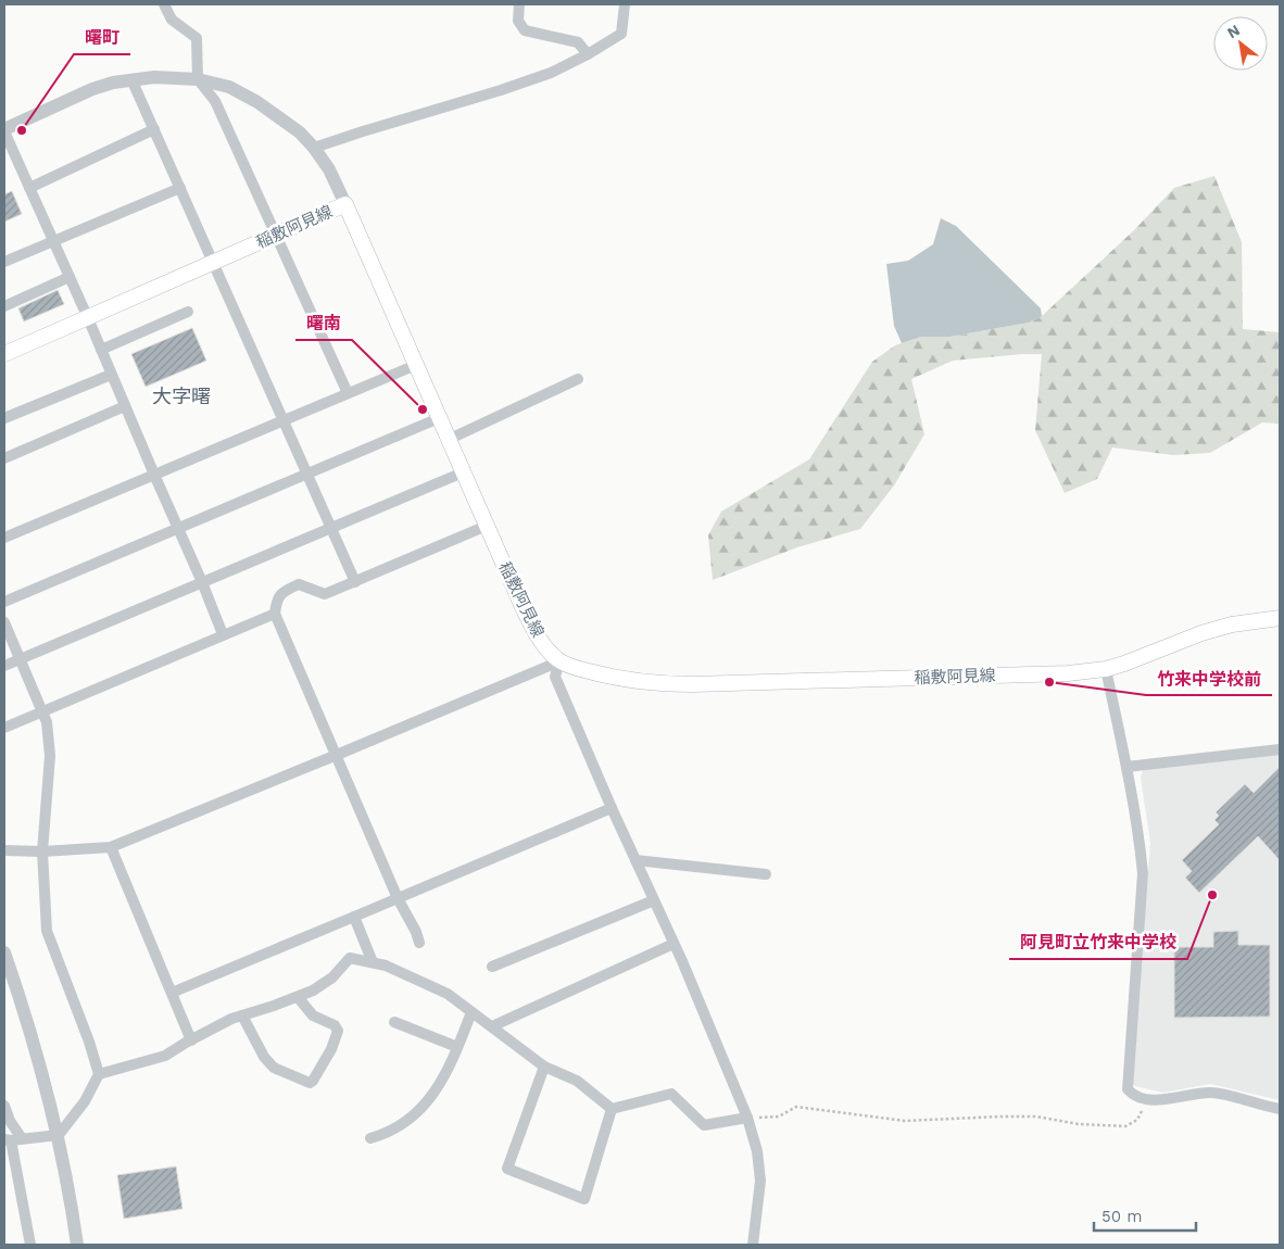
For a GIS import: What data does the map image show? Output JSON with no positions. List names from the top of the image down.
{
  "streets": {
    "main road": ["稲敷阿見線"]
  },
  "districts": ["大字曙"],
  "places": [
    "曙町",
    "曙南",
    "竹来中学校前",
    "阿見町立竹来中学校"
  ],
  "scale_bar": "50 m",
  "north": "top left"
}
